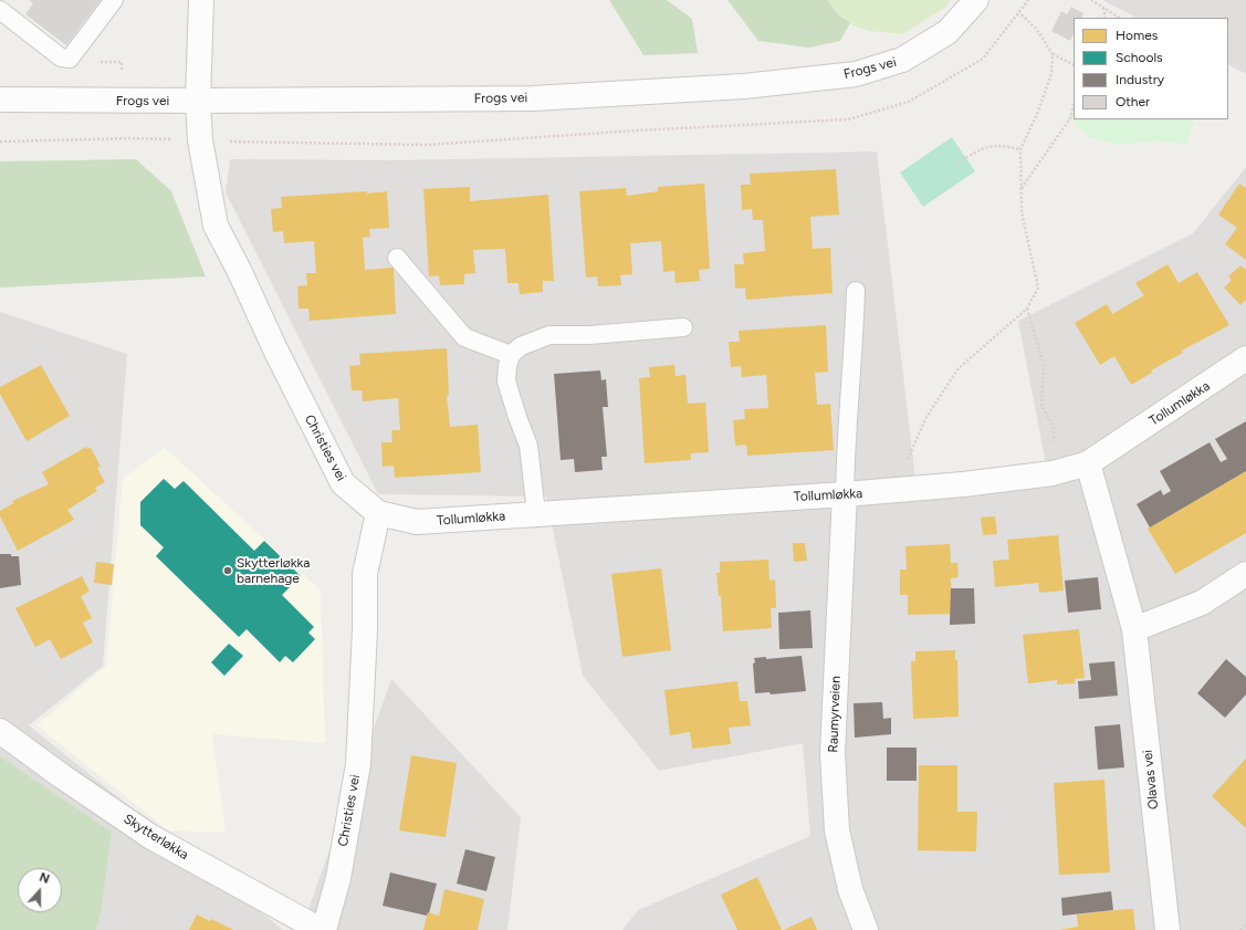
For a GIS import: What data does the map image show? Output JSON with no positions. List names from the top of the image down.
{
  "streets": {
    "street": [
      "Frogs vei",
      "Tollumløkka",
      "Christies vei",
      "Raumyrveien",
      "Olavas vei",
      "Skytterløkka"
    ]
  },
  "crossings": [
    ["Frogs vei", "Christies vei"],
    ["Tollumløkka", "Christies vei"],
    ["Tollumløkka", "Raumyrveien"],
    ["Tollumløkka", "Olavas vei"]
  ],
  "places": ["Skytterløkka barnehage"],
  "legend": [
    "Homes",
    "Schools",
    "Industry",
    "Other"
  ],
  "north": "top"
}
